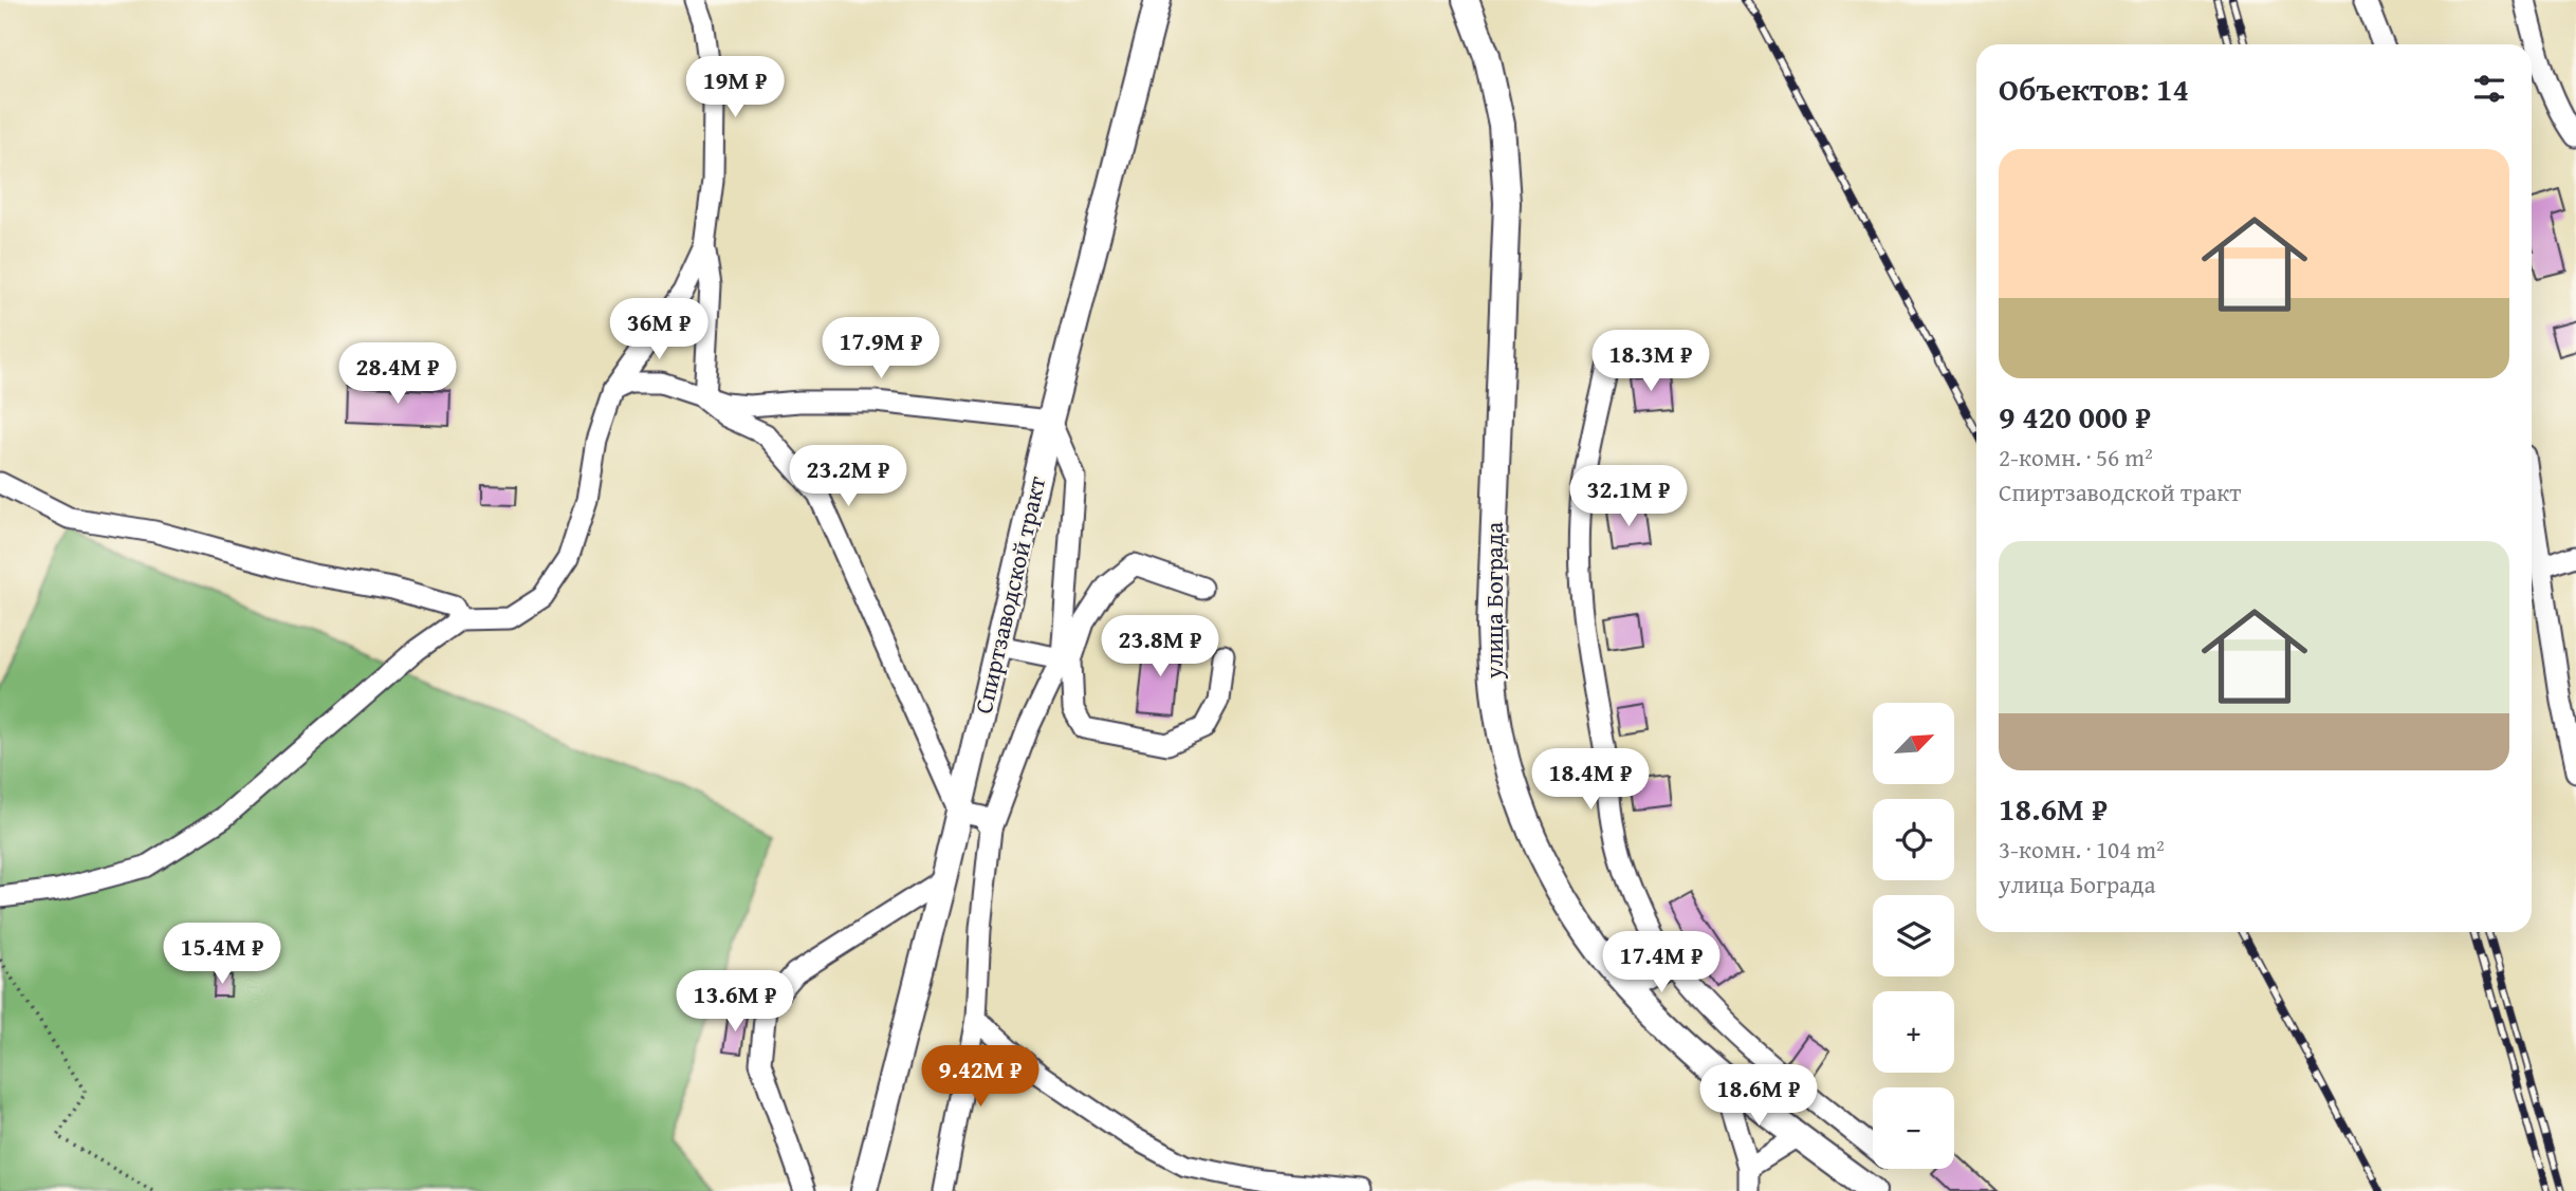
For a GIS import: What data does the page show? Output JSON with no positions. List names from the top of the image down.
{
  "streets": {
    "main road": ["Спиртзаводской тракт", "улица Бограда"]
  },
  "north": "top right",
  "page": {
    "heading": "Объектов: 14",
    "price": [
      "19M ₽",
      "36M ₽",
      "17.9M ₽",
      "18.3M ₽",
      "28.4M ₽",
      "23.2M ₽",
      "32.1M ₽",
      "23.8M ₽",
      "18.4M ₽",
      "15.4M ₽",
      "17.4M ₽",
      "13.6M ₽",
      "9.42M ₽",
      "18.6M ₽"
    ],
    "list": [
      {
        "name": "9 420 000 ₽",
        "note": "2-комн. · 56 m² · Спиртзаводской тракт"
      },
      {
        "name": "18.6M ₽",
        "note": "3-комн. · 104 m² · улица Бограда"
      }
    ],
    "map_buttons": ["+", "−"]
  }
}
